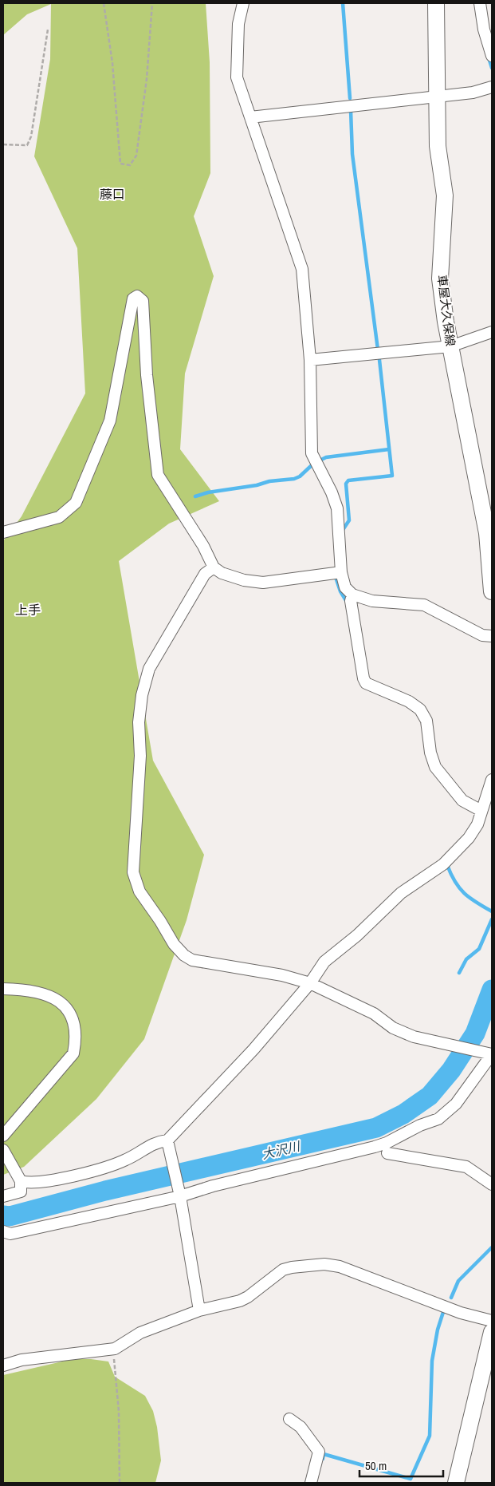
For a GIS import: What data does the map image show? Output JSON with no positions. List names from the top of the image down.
{
  "streets": {
    "main road": ["車屋大久保線"]
  },
  "districts": ["藤口", "上手"],
  "water": ["大沢川"],
  "scale_bar": "50 m"
}
